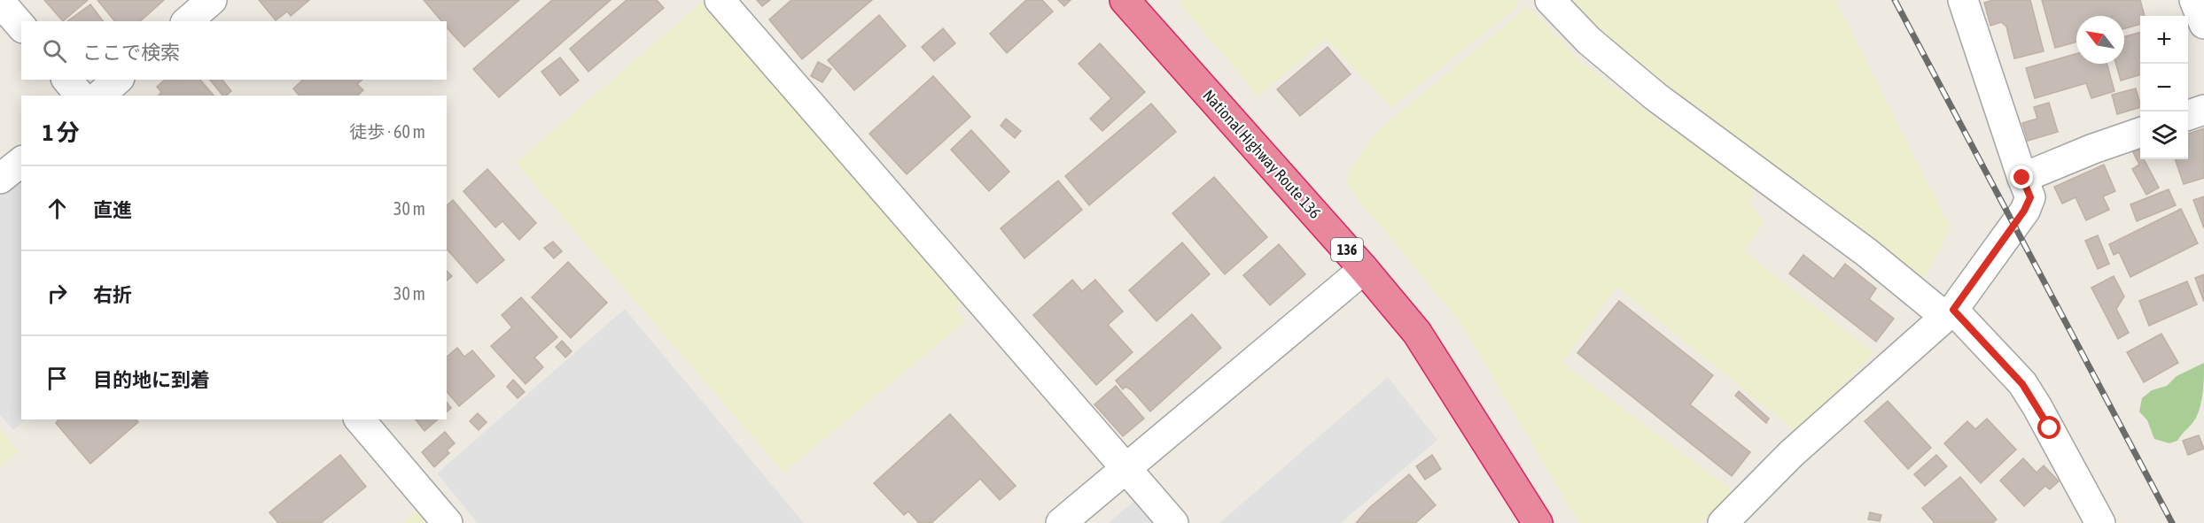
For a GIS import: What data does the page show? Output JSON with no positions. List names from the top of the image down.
{
  "streets": {
    "highway": ["National Highway Route 136", "136"]
  },
  "north": "top left",
  "page": {
    "map_buttons": ["+", "−"],
    "search": "ここで検索",
    "heading": ["1 分", "徒歩 · 60 m"],
    "list": [
      ["直進", "30 m"],
      ["右折", "30 m"],
      "目的地に到着"
    ]
  }
}
